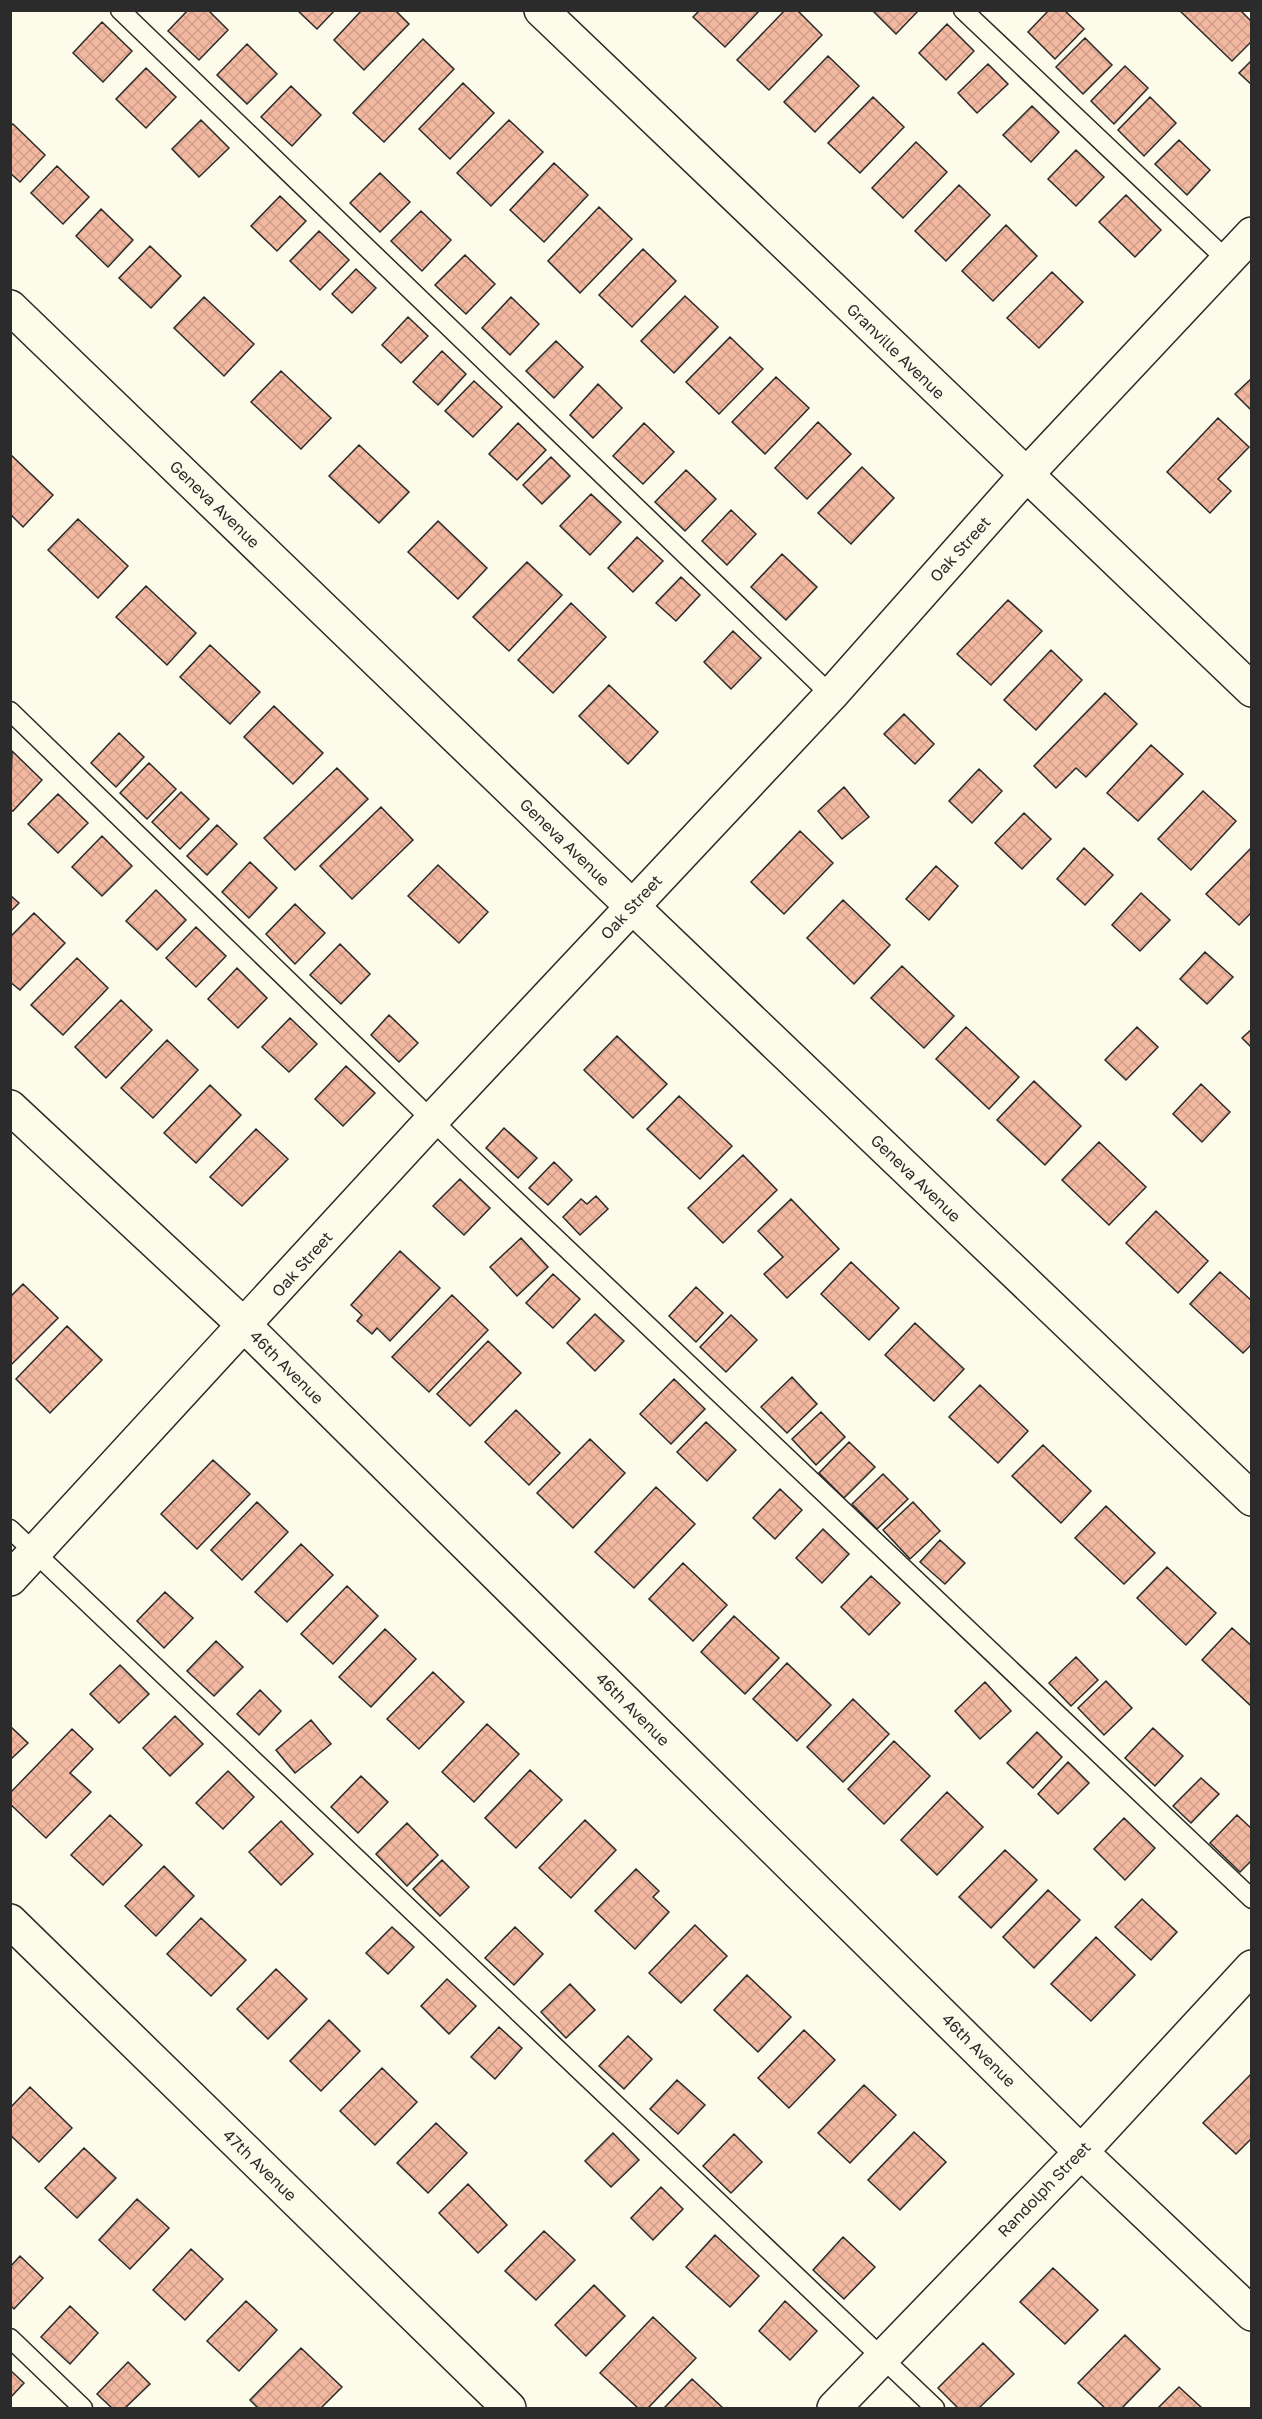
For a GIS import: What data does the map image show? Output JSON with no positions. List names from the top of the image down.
{
  "streets": {
    "street": [
      "Granville Avenue",
      "Geneva Avenue",
      "Oak Street",
      "46th Avenue",
      "47th Avenue",
      "Randolph Street"
    ]
  },
  "crossings": [
    ["Granville Avenue", "Oak Street"],
    ["Geneva Avenue", "Oak Street"],
    ["Oak Street", "46th Avenue"],
    ["46th Avenue", "Randolph Street"]
  ]
}
